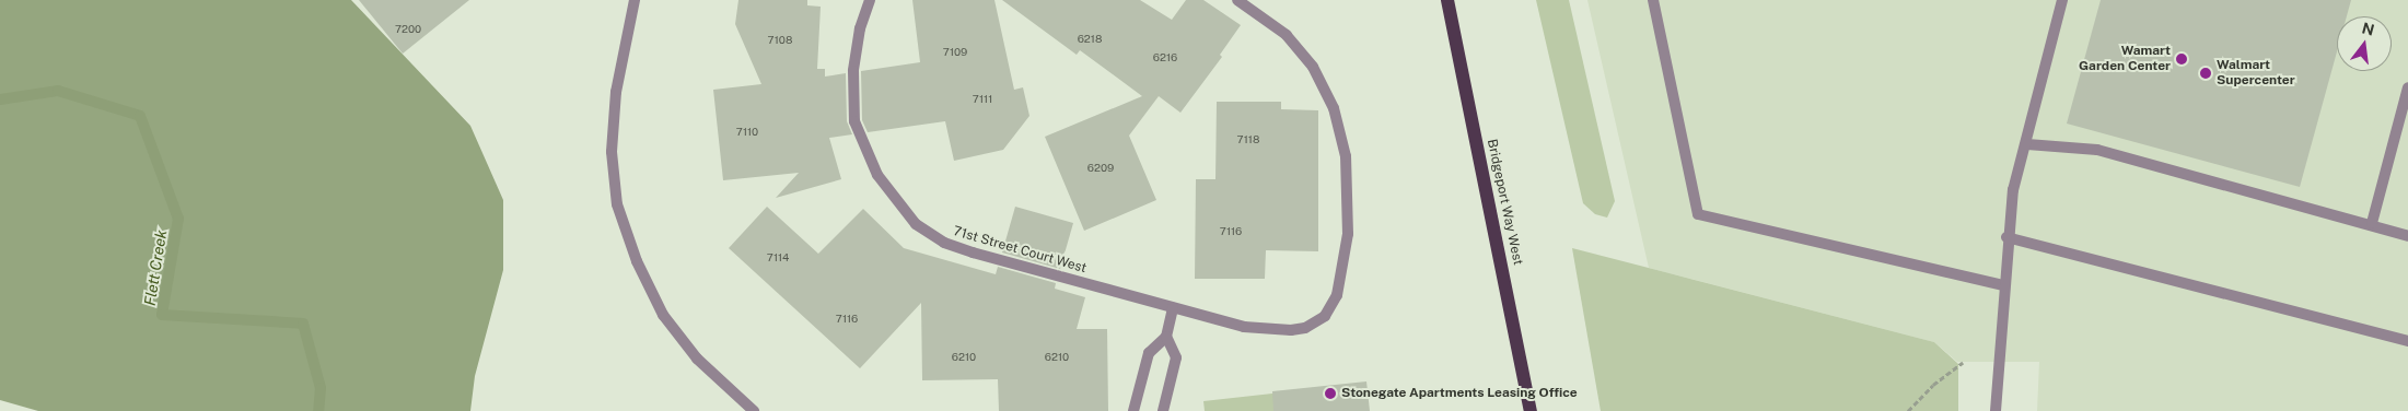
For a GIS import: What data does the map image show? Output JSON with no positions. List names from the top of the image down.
{
  "streets": {
    "main road": ["Bridgeport Way West"],
    "street": ["71st Street Court West"]
  },
  "water": ["Flett Creek"],
  "places": ["Wamart Garden Center", "Walmart Supercenter", "Stonegate Apartments Leasing Office"],
  "house_numbers": [
    "7200",
    "6218",
    "7108",
    "7109",
    "6216",
    "7111",
    "7110",
    "7118",
    "6209",
    "7116",
    "7114",
    "7116",
    "6210",
    "6210"
  ],
  "north": "top"
}
